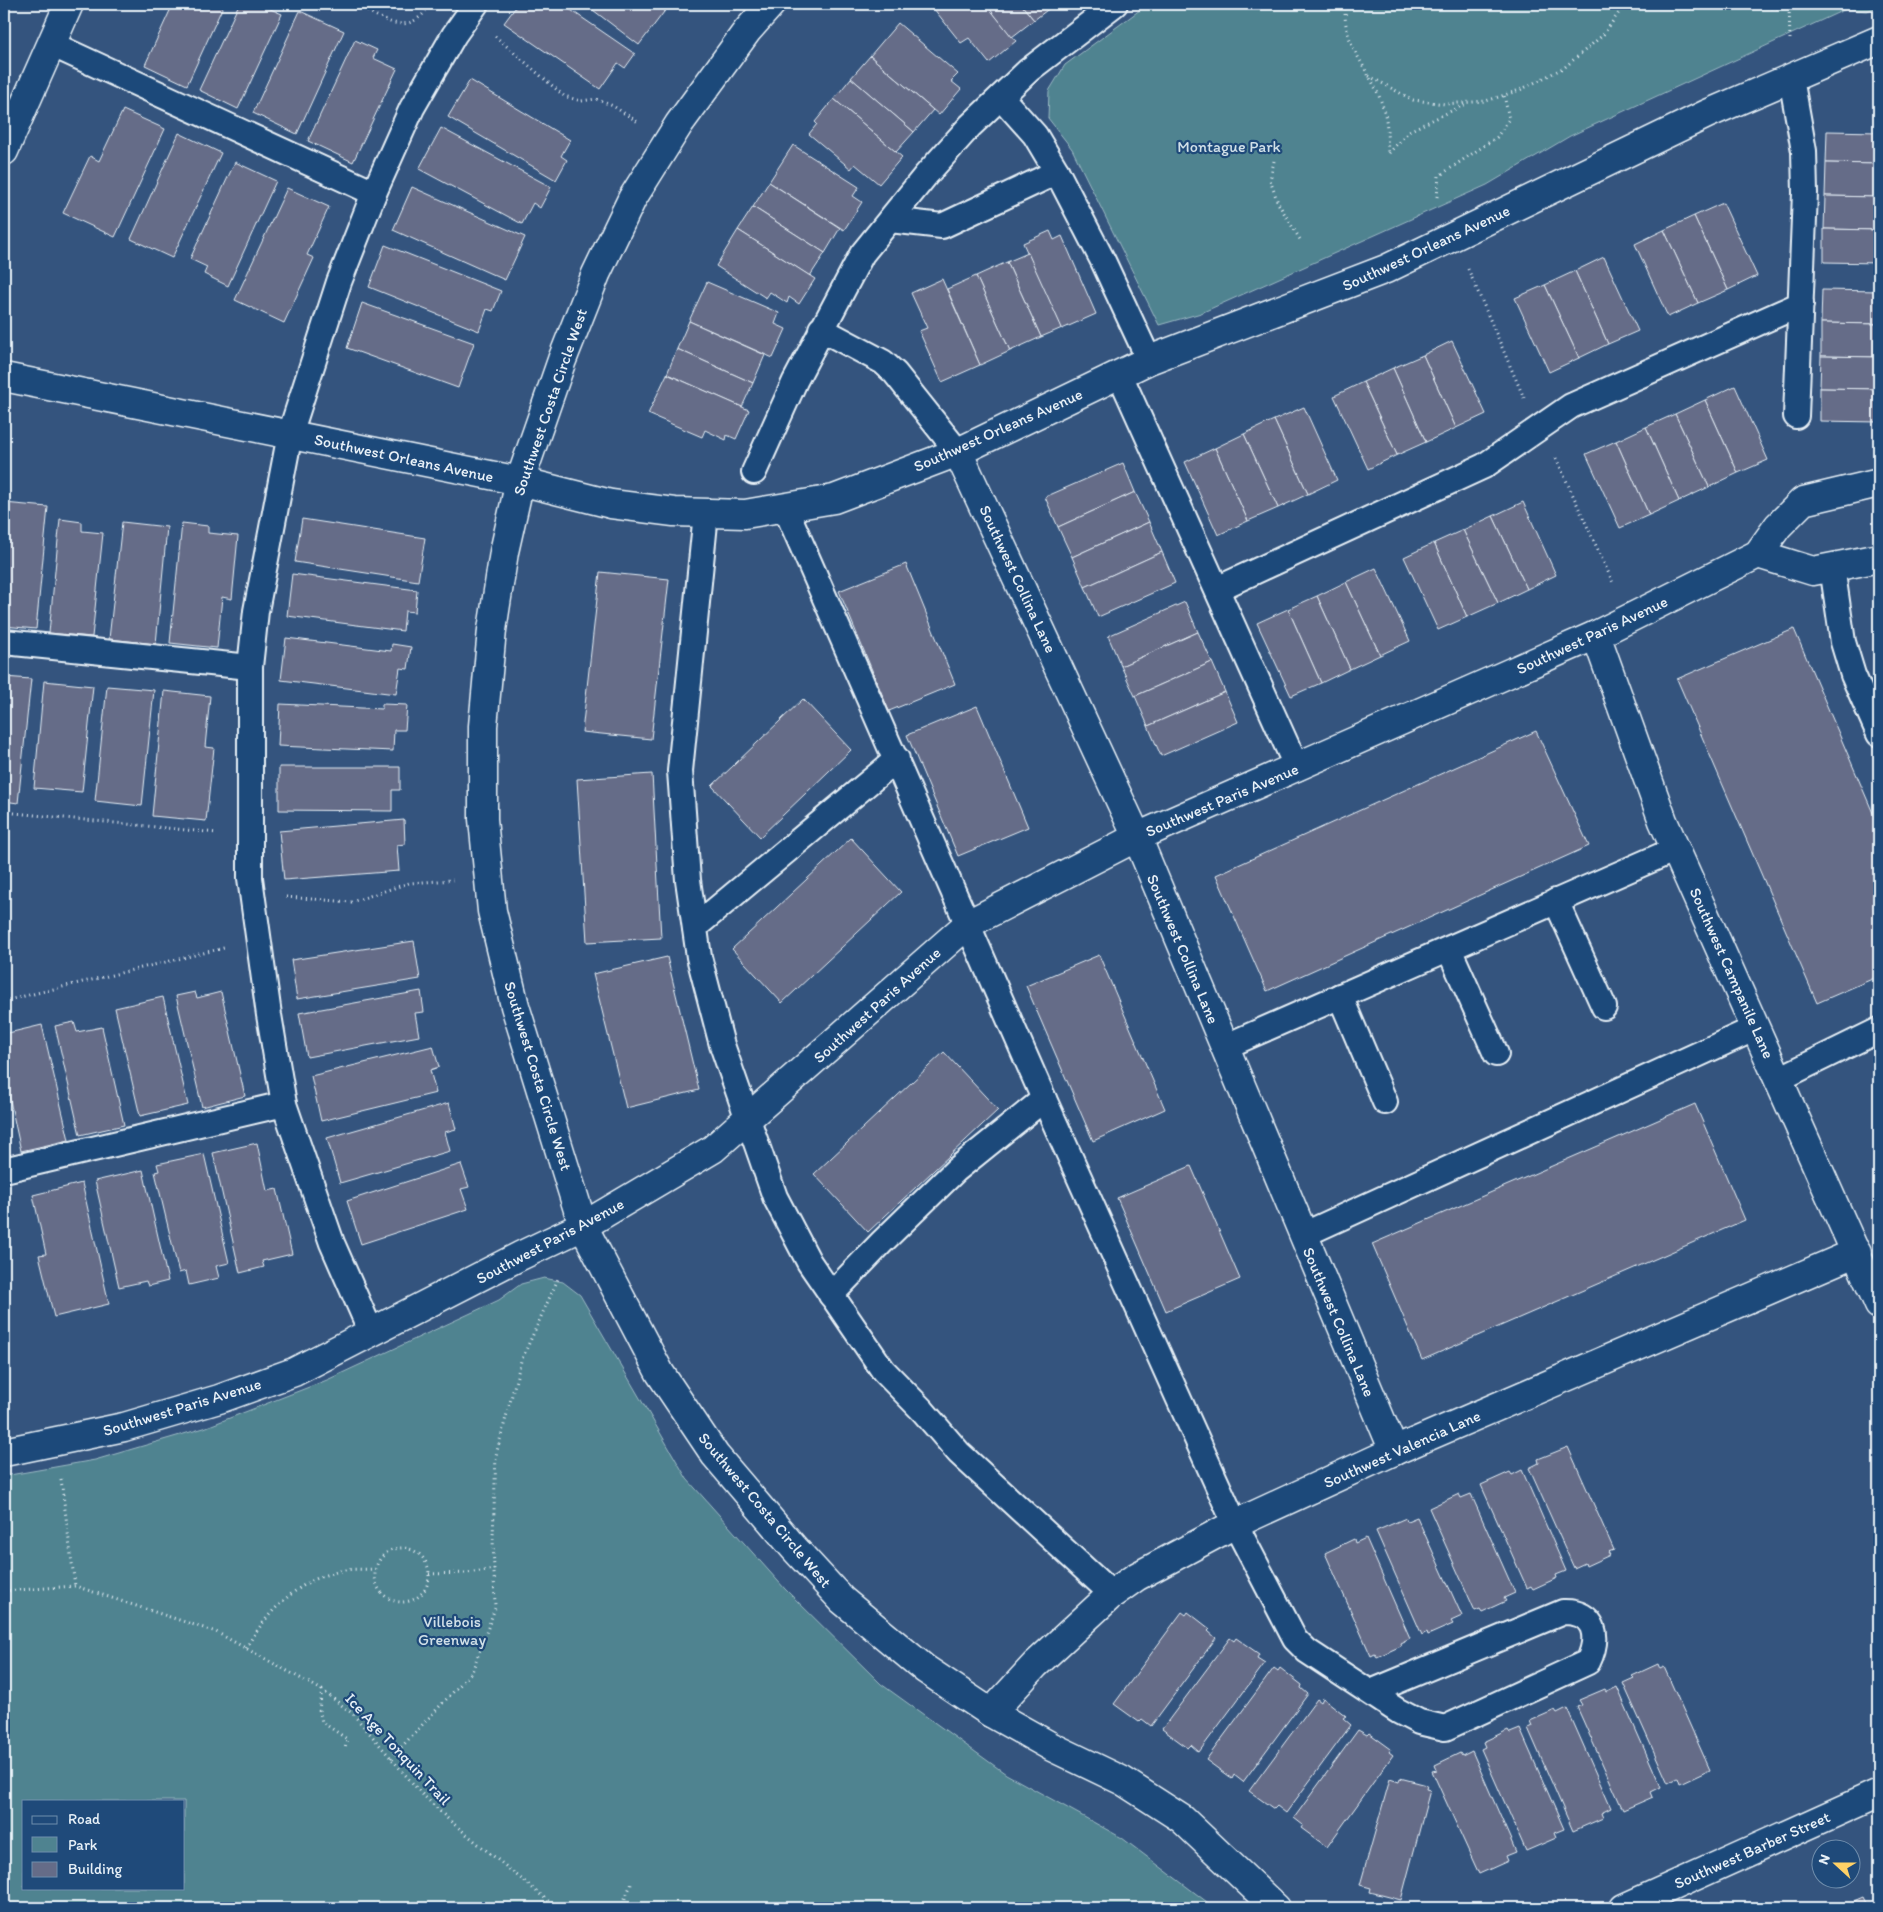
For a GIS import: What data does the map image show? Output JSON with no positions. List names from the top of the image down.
{
  "streets": {
    "street": [
      "Southwest Orleans Avenue",
      "Southwest Costa Circle West",
      "Southwest Collina Lane",
      "Southwest Paris Avenue",
      "Southwest Campanile Lane",
      "Southwest Valencia Lane",
      "Southwest Barber Street"
    ],
    "path": ["Ice Age Tonquin Trail"]
  },
  "crossings": [
    ["Southwest Orleans Avenue", "Southwest Costa Circle West"],
    ["Southwest Orleans Avenue", "Southwest Collina Lane"],
    ["Southwest Costa Circle West", "Southwest Paris Avenue"],
    ["Southwest Costa Circle West", "Southwest Valencia Lane"],
    ["Southwest Collina Lane", "Southwest Paris Avenue"],
    ["Southwest Collina Lane", "Southwest Valencia Lane"],
    ["Southwest Paris Avenue", "Southwest Campanile Lane"],
    ["Southwest Campanile Lane", "Southwest Valencia Lane"]
  ],
  "parks": ["Montague Park", "Villebois Greenway"],
  "legend": ["Road", "Park", "Building"],
  "north": "left"
}
